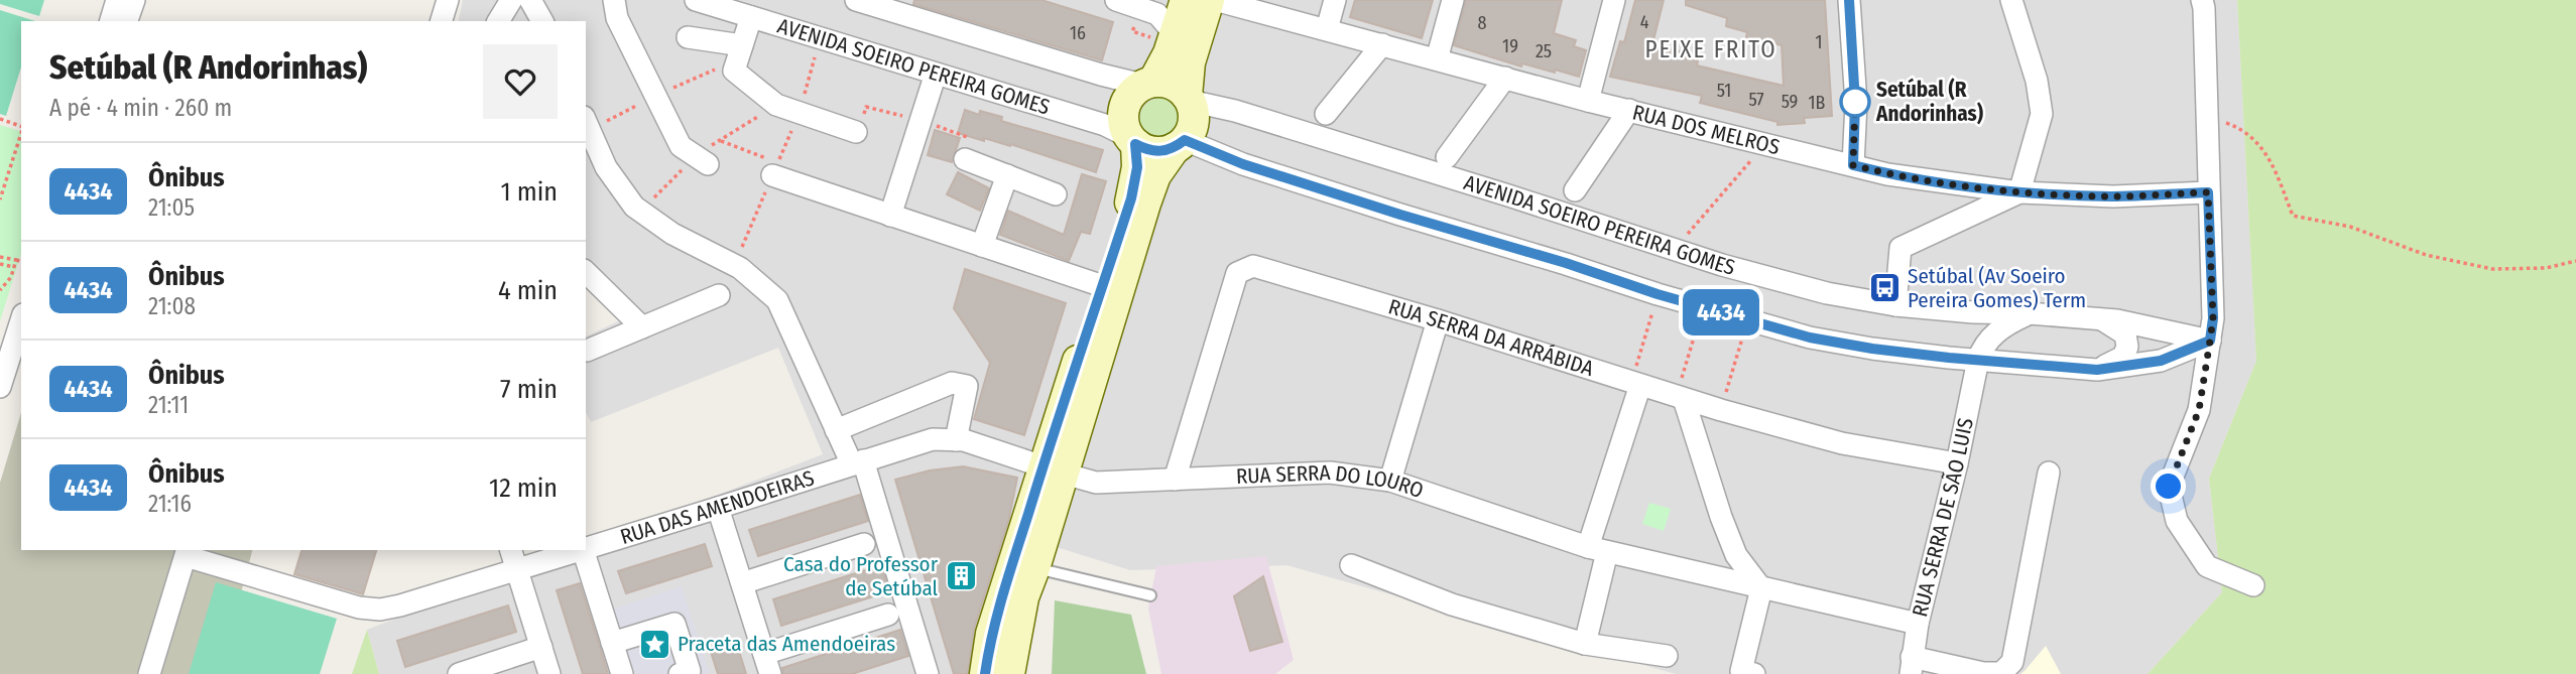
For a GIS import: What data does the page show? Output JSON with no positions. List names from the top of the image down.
{
  "streets": {
    "main road": ["AVENIDA SOEIRO PEREIRA GOMES"],
    "street": [
      "RUA DOS MELROS",
      "RUA SERRA DA ARRÁBIDA",
      "RUA SERRA DO LOURO",
      "RUA DAS AMENDOEIRAS",
      "RUA SERRA DE SÃO LUIS"
    ]
  },
  "crossings": [
    ["AVENIDA SOEIRO PEREIRA GOMES", "RUA SERRA DE SÃO LUIS"],
    ["RUA SERRA DA ARRÁBIDA", "RUA SERRA DO LOURO"],
    ["RUA SERRA DA ARRÁBIDA", "RUA SERRA DE SÃO LUIS"],
    ["RUA SERRA DO LOURO", "RUA DAS AMENDOEIRAS"],
    ["RUA SERRA DO LOURO", "RUA SERRA DE SÃO LUIS"]
  ],
  "districts": ["PEIXE FRITO"],
  "places": {
    "other": ["Setúbal (R Andorinhas)"],
    "bus stop": ["Setúbal (Av Soeiro Pereira Gomes) Term"],
    "building": ["Casa do Professor de Setúbal"],
    "place": ["Praceta das Amendoeiras"]
  },
  "lines": ["bus line 4434"],
  "house_numbers": [
    "4",
    "8",
    "16",
    "1",
    "19",
    "25",
    "51",
    "57",
    "59",
    "1B"
  ],
  "page": {
    "on_map": "4434",
    "heading": ["Setúbal (R Andorinhas)", "A pé · 4 min · 260 m"],
    "list": [
      {
        "mark": "4434",
        "name": "Ônibus",
        "note": "21:05",
        "value": "1 min"
      },
      {
        "mark": "4434",
        "name": "Ônibus",
        "note": "21:08",
        "value": "4 min"
      },
      {
        "mark": "4434",
        "name": "Ônibus",
        "note": "21:11",
        "value": "7 min"
      },
      {
        "mark": "4434",
        "name": "Ônibus",
        "note": "21:16",
        "value": "12 min"
      }
    ]
  }
}
